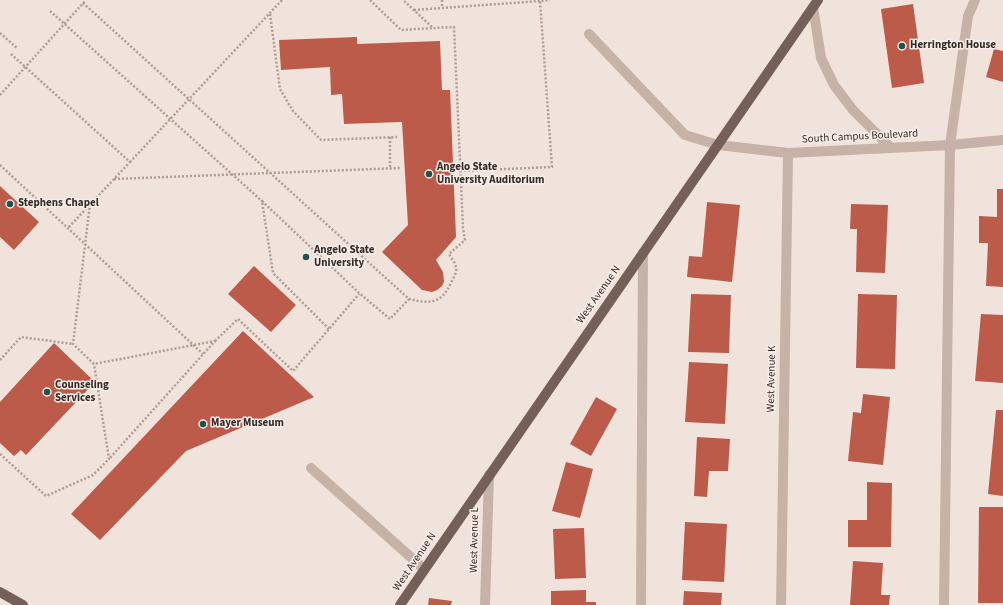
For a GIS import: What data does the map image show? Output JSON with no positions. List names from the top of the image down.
{
  "streets": {
    "main road": ["West Avenue N"],
    "street": ["South Campus Boulevard", "West Avenue K", "West Avenue L"]
  },
  "crossings": [
    ["South Campus Boulevard", "West Avenue N"],
    ["South Campus Boulevard", "West Avenue K"],
    ["West Avenue N", "West Avenue L"]
  ],
  "places": [
    "Herrington House",
    "Angelo State University Auditorium",
    "Stephens Chapel",
    "Angelo State University",
    "Counseling Services",
    "Mayer Museum"
  ]
}
